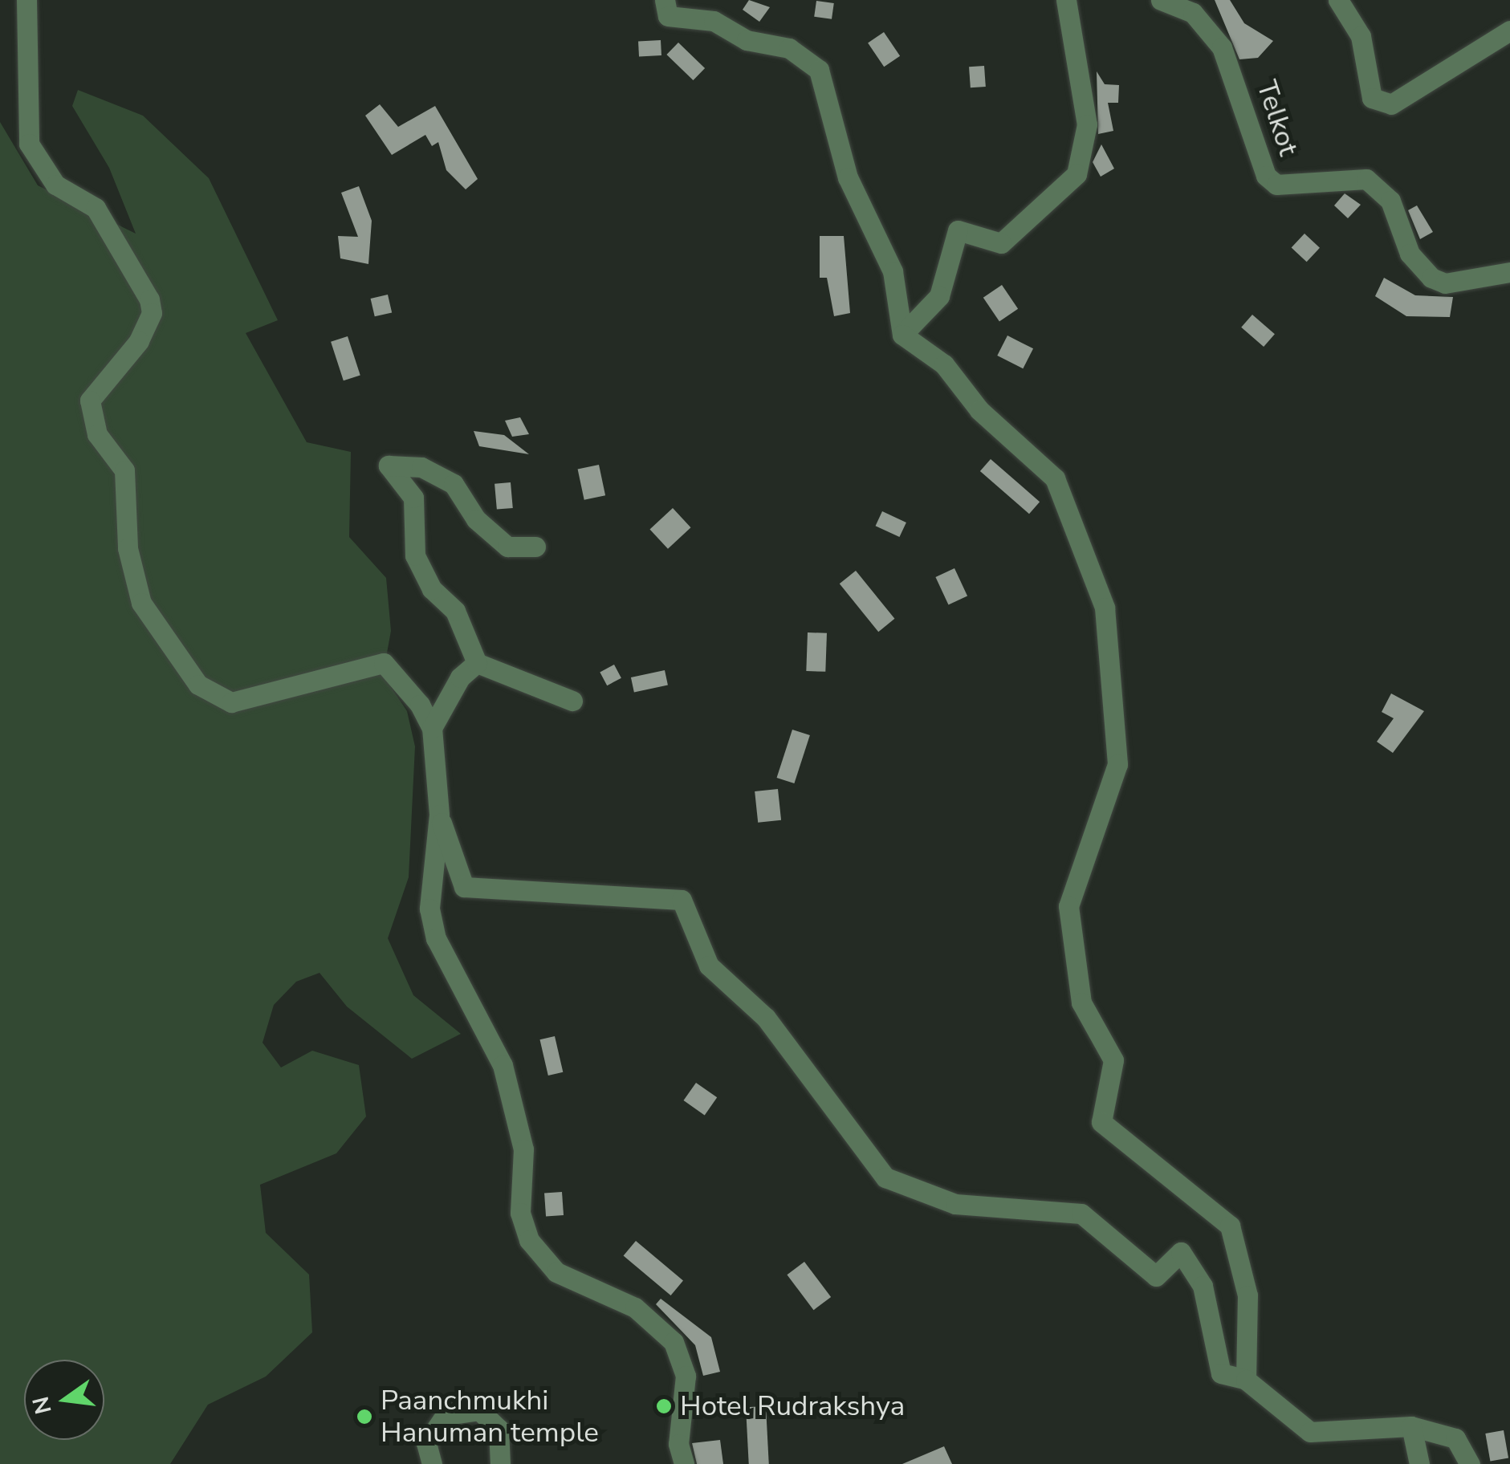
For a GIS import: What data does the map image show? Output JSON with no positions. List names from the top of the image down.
{
  "streets": {
    "street": ["Telkot"]
  },
  "places": ["Hotel Rudrakshya", "Paanchmukhi Hanuman temple"],
  "north": "left"
}
